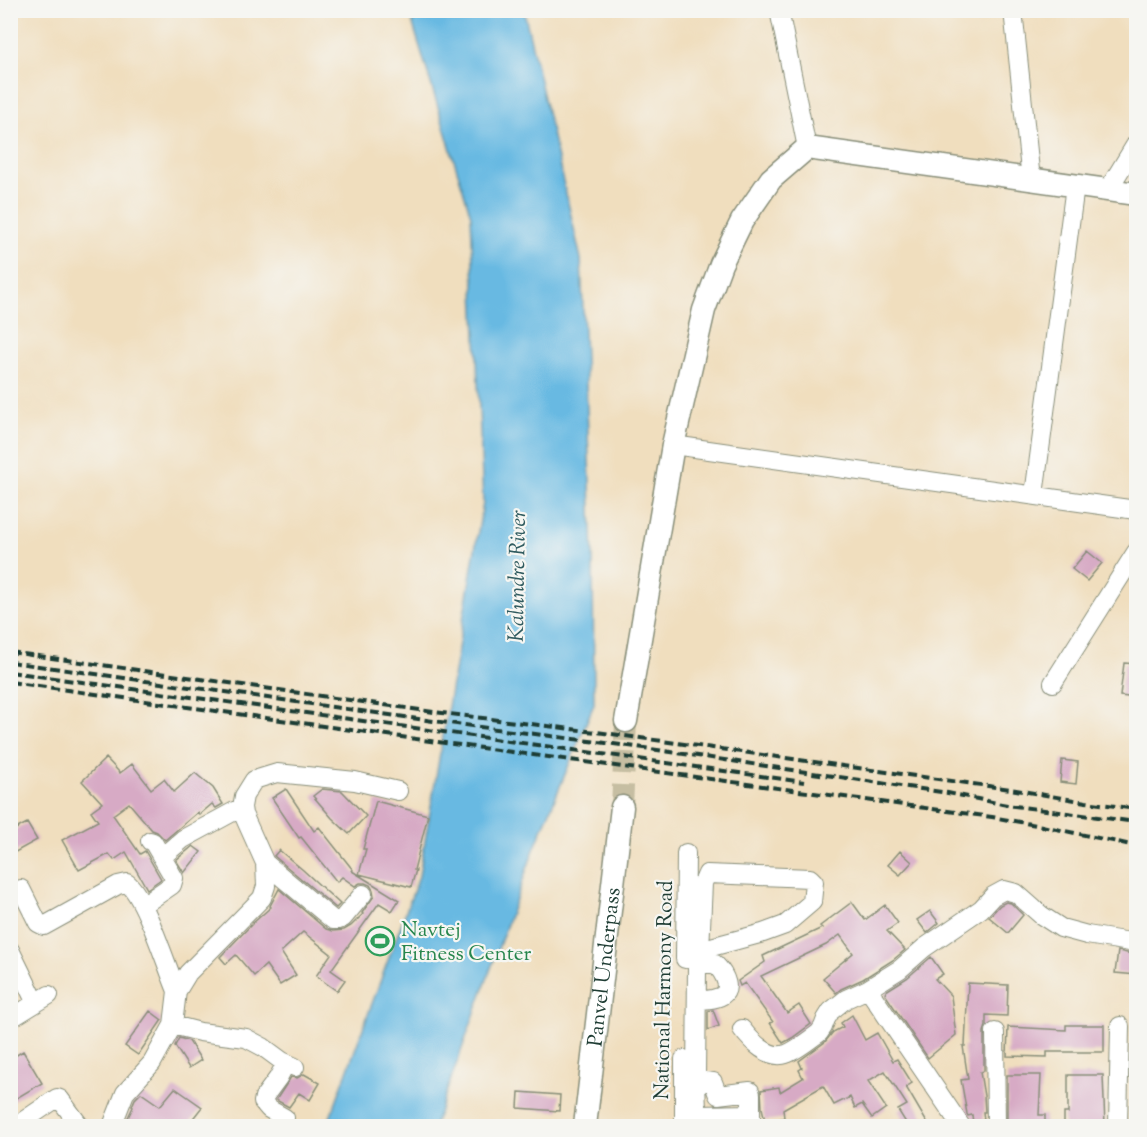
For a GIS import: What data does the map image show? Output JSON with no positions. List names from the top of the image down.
{
  "streets": {
    "main road": ["Panvel Underpass"],
    "street": ["National Harmony Road"]
  },
  "water": ["Kalundre River"],
  "places": {
    "sports": ["Navtej Fitness Center"]
  }
}
